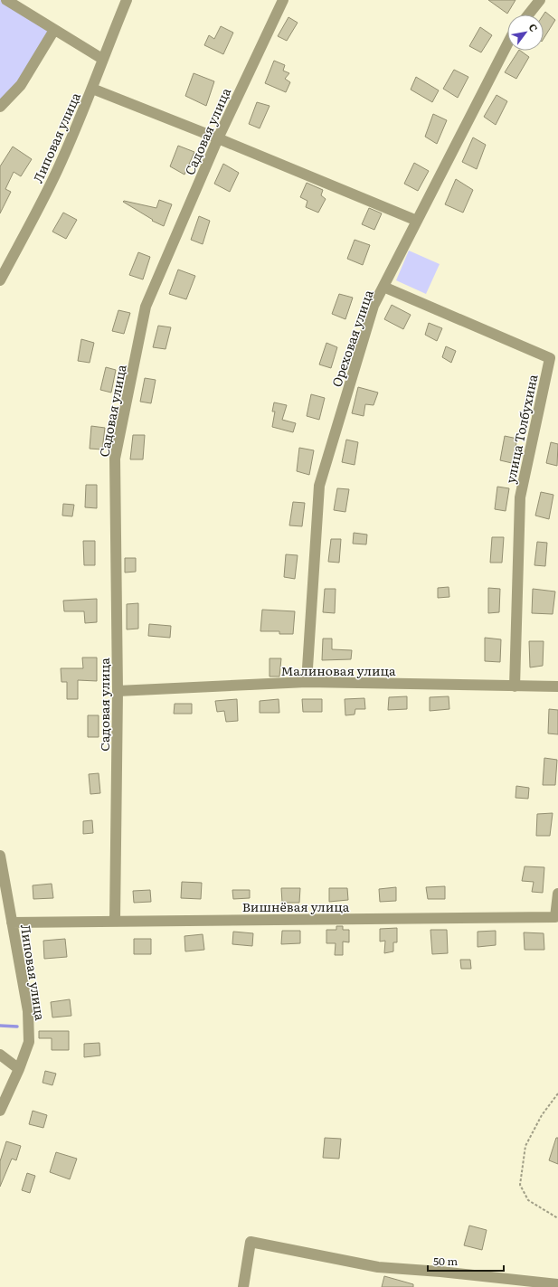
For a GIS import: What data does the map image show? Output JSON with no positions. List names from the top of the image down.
{
  "streets": {
    "street": [
      "Садовая улица",
      "Липовая улица",
      "Ореховая улица",
      "улица Толбухина",
      "Малиновая улица",
      "Вишнёвая улица"
    ]
  },
  "crossings": [
    ["Садовая улица", "Малиновая улица"],
    ["Садовая улица", "Вишнёвая улица"],
    ["Липовая улица", "Вишнёвая улица"],
    ["Ореховая улица", "улица Толбухина"],
    ["Ореховая улица", "Малиновая улица"],
    ["улица Толбухина", "Малиновая улица"]
  ],
  "scale_bar": "50 m",
  "north": "top right"
}
